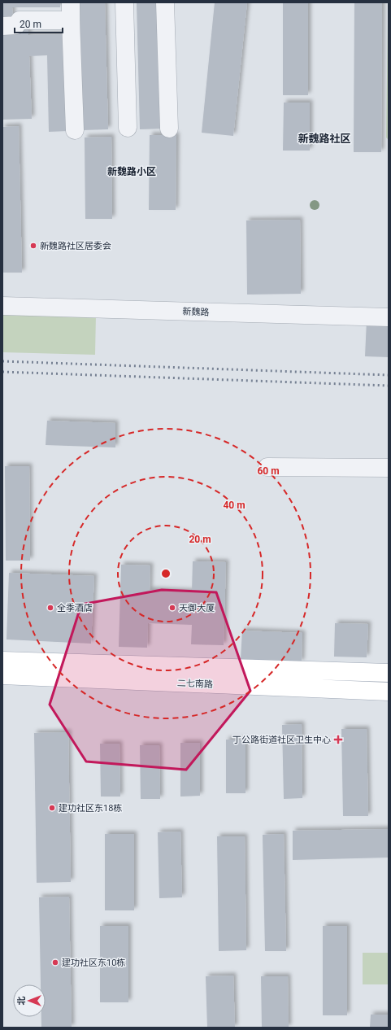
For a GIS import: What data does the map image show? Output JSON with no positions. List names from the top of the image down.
{
  "streets": {
    "main road": ["二七南路"],
    "street": ["新魏路"]
  },
  "districts": ["新魏路社区", "新魏路小区"],
  "places": {
    "other": [
      "新魏路社区居委会",
      "全季酒店",
      "天御大厦",
      "建功社区东18栋",
      "建功社区东10栋"
    ],
    "health": ["丁公路街道社区卫生中心"]
  },
  "scale_bar": "20 m",
  "north": "left",
  "rings": ["60 m", "40 m", "20 m"]
}
